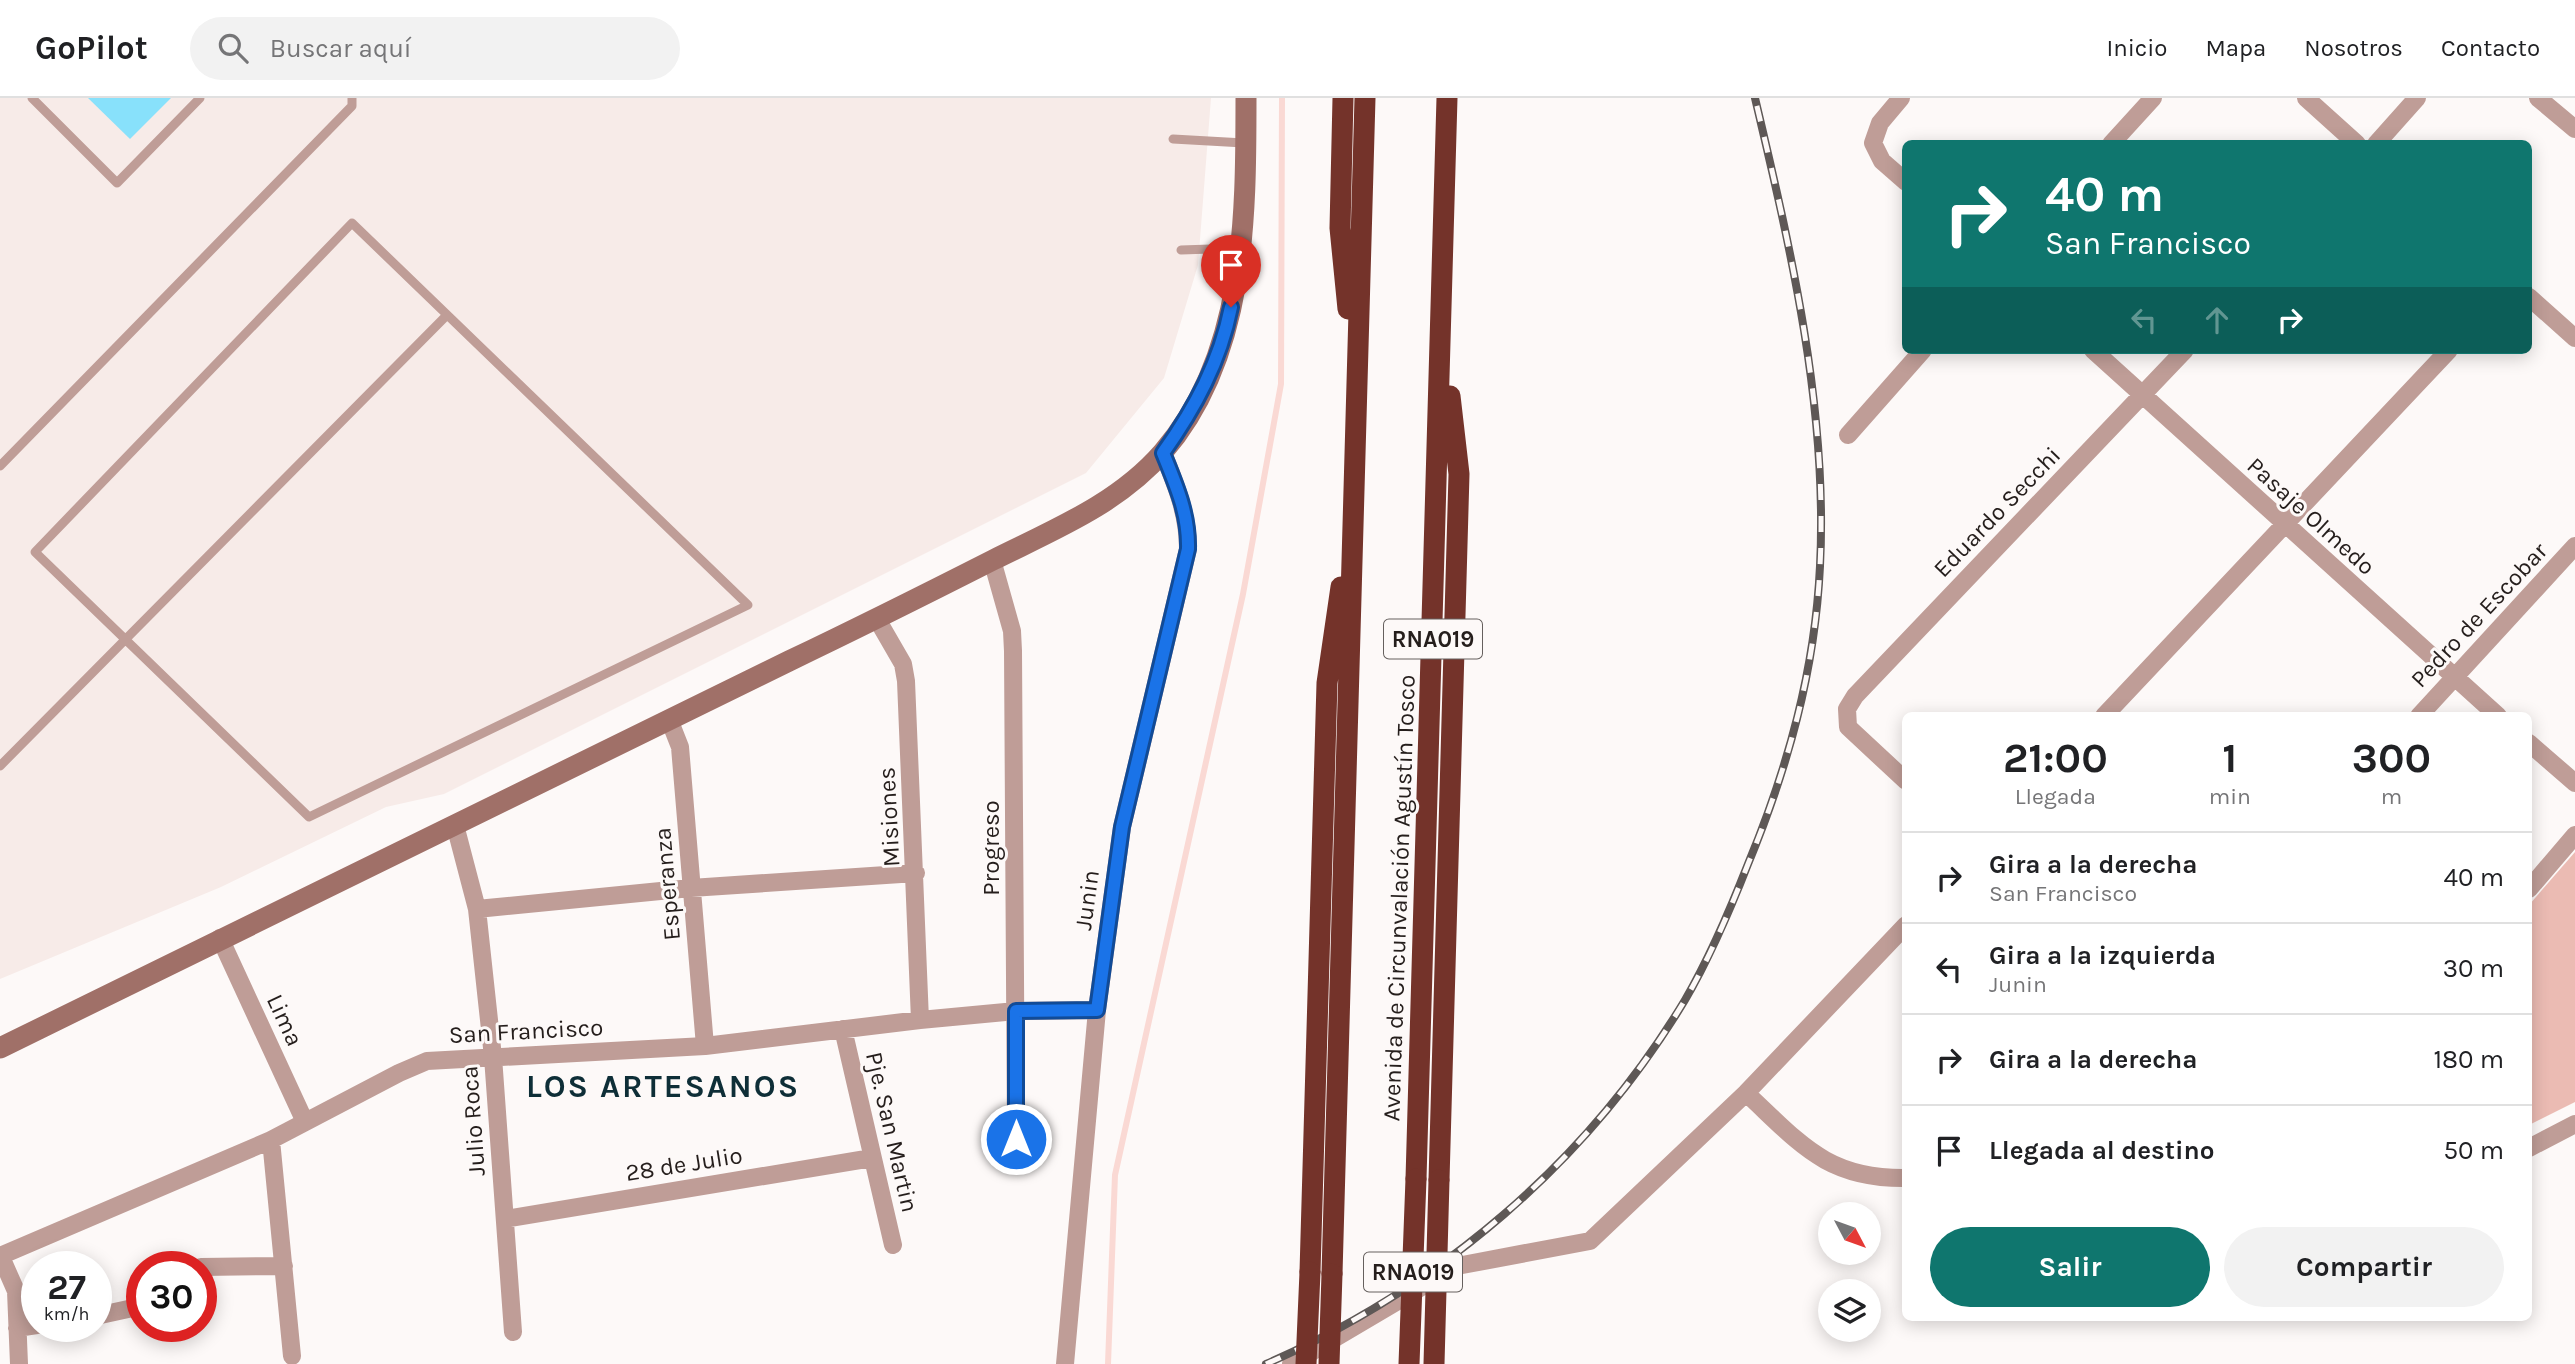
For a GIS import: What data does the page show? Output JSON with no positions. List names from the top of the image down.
{
  "streets": {
    "highway": ["RNA019", "Avenida de Circunvalación Agustín Tosco"],
    "street": [
      "Eduardo Secchi",
      "Pasaje Olmedo",
      "Pedro de Escobar",
      "Misiones",
      "Progreso",
      "Esperanza",
      "Junin",
      "Lima",
      "San Francisco",
      "Julio Roca",
      "Pje. San Martin",
      "28 de Julio"
    ]
  },
  "crossings": [
    ["Eduardo Secchi", "Pasaje Olmedo"],
    ["Pasaje Olmedo", "Pedro de Escobar"],
    ["Misiones", "San Francisco"],
    ["Progreso", "San Francisco"],
    ["Esperanza", "San Francisco"],
    ["Junin", "San Francisco"],
    ["Lima", "San Francisco"],
    ["San Francisco", "Julio Roca"],
    ["San Francisco", "Pje. San Martin"],
    ["Julio Roca", "28 de Julio"],
    ["Pje. San Martin", "28 de Julio"]
  ],
  "districts": ["LOS ARTESANOS"],
  "north": "bottom right",
  "page": {
    "header": "GoPilot",
    "search": "Buscar aquí",
    "nav": [
      "Inicio",
      "Mapa",
      "Nosotros",
      "Contacto"
    ],
    "turn": ["40 m", "San Francisco"],
    "eta": [
      "21:00",
      "Llegada",
      "1",
      "min",
      "300",
      "m"
    ],
    "list": [
      {
        "name": "Gira a la derecha",
        "note": "San Francisco",
        "value": "40 m"
      },
      {
        "name": "Gira a la izquierda",
        "note": "Junin",
        "value": "30 m"
      },
      {
        "name": "Gira a la derecha",
        "value": "180 m"
      },
      {
        "name": "Llegada al destino",
        "value": "50 m"
      }
    ],
    "buttons": ["Salir", "Compartir"],
    "speed": "27 km/h",
    "limit": "30"
  }
}
